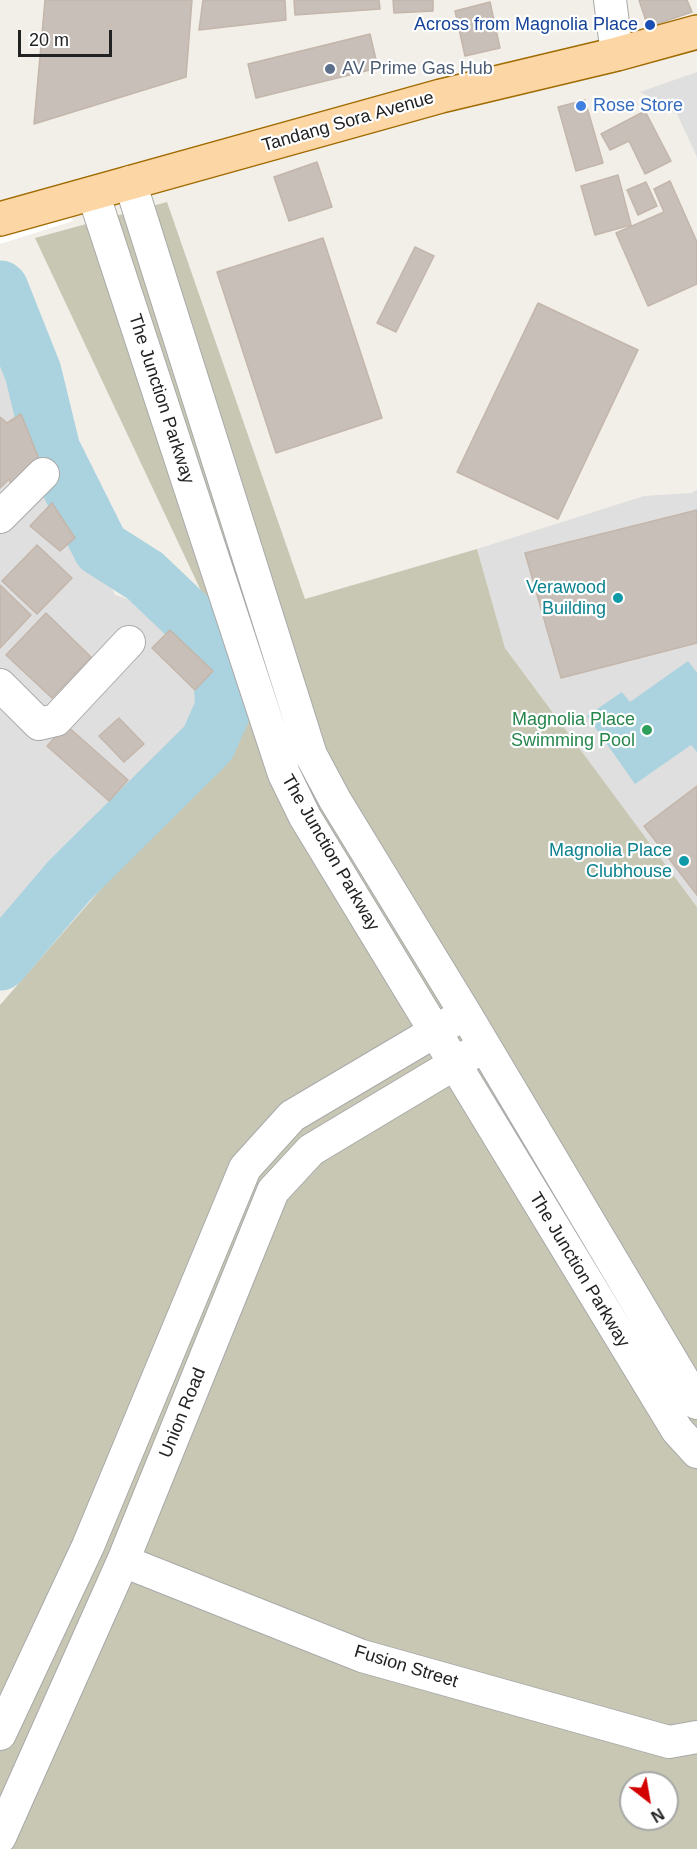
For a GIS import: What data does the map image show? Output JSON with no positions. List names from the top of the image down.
{
  "streets": {
    "main road": ["Tandang Sora Avenue"],
    "street": ["The Junction Parkway", "Union Road", "Fusion Street"]
  },
  "crossings": [
    ["Tandang Sora Avenue", "The Junction Parkway"],
    ["The Junction Parkway", "Union Road"],
    ["Union Road", "Fusion Street"]
  ],
  "places": [
    "Across from Magnolia Place",
    "AV Prime Gas Hub",
    "Rose Store",
    "Verawood Building",
    "Magnolia Place Swimming Pool",
    "Magnolia Place Clubhouse"
  ],
  "scale_bar": "20 m",
  "north": "bottom right"
}
